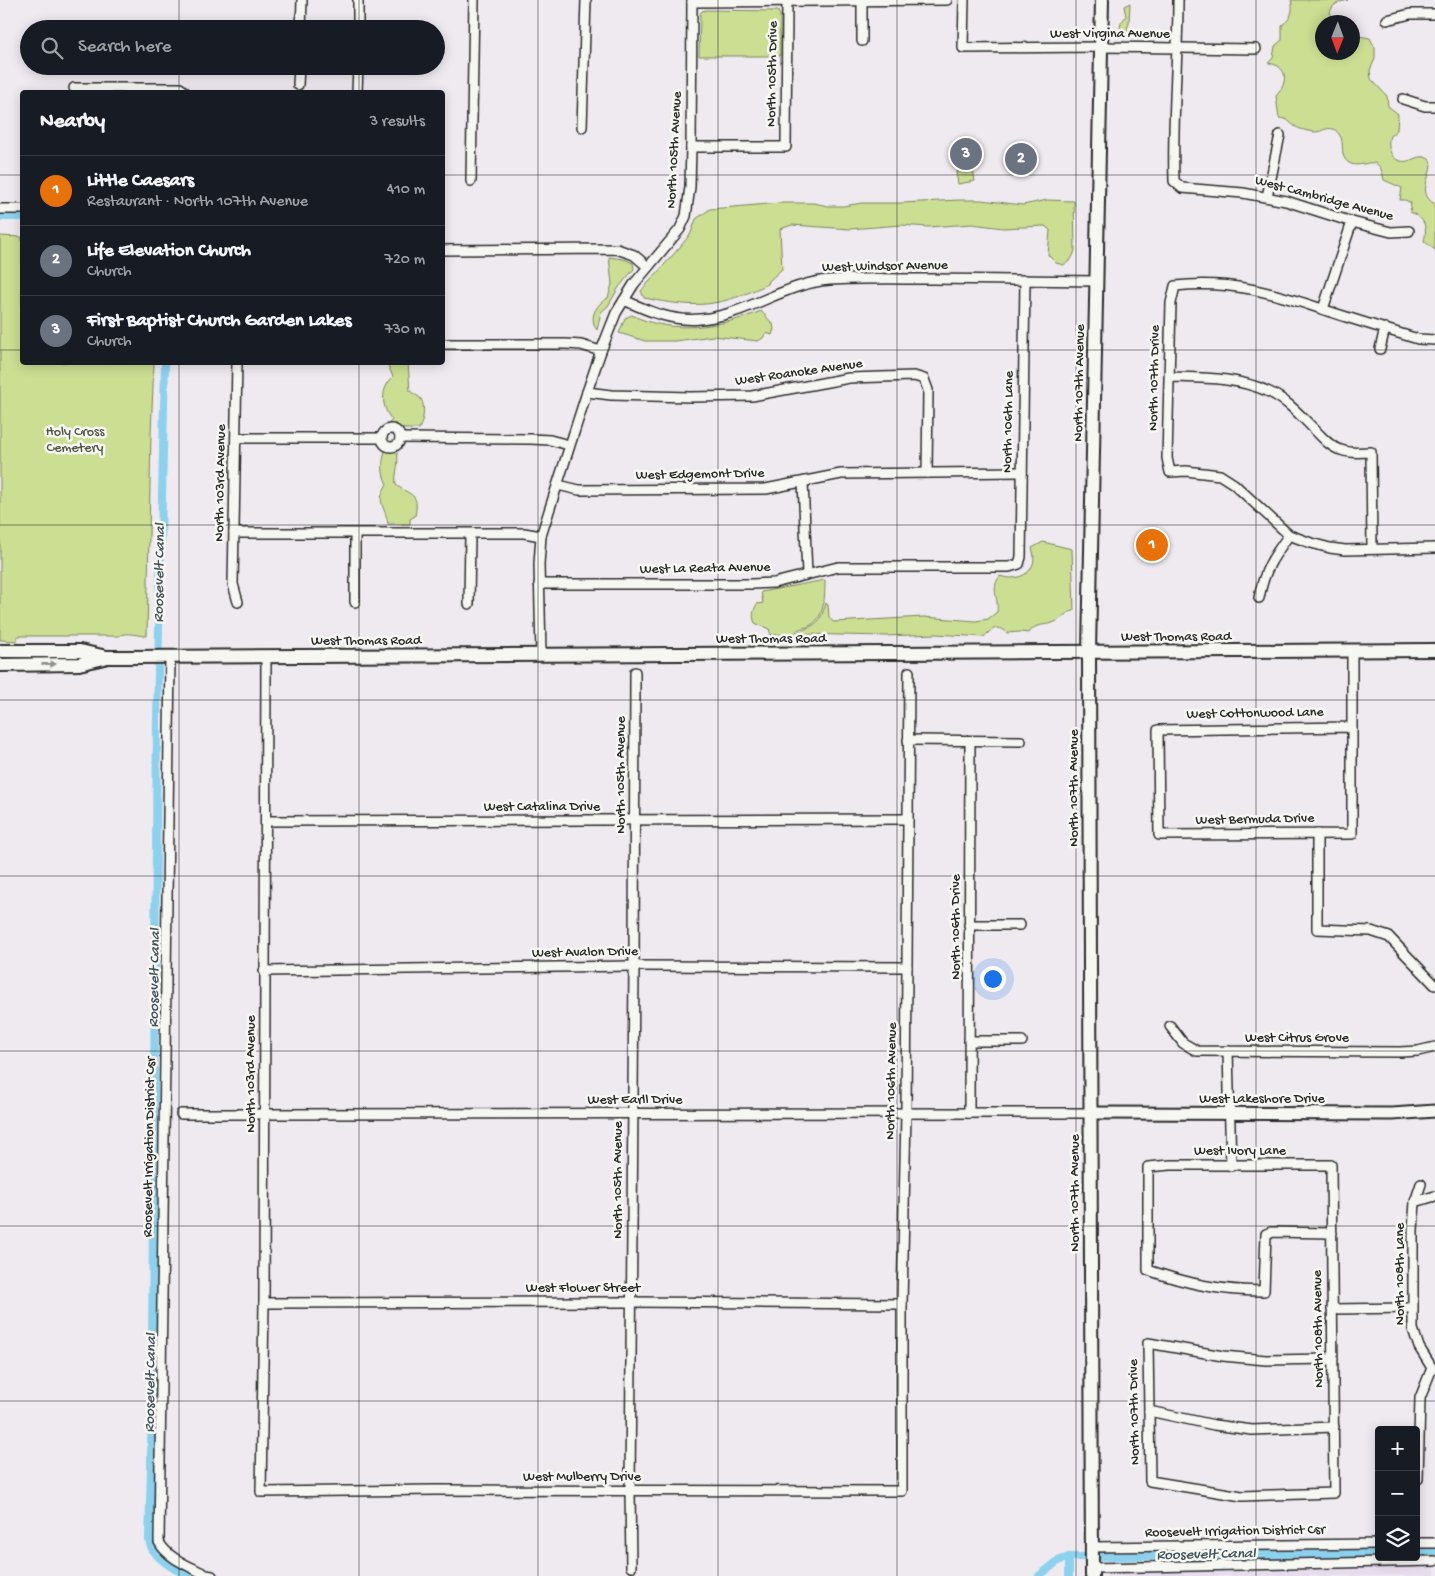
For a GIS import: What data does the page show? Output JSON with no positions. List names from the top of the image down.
{
  "streets": {
    "main road": ["North 107th Avenue", "West Thomas Road"],
    "street": [
      "West Virgina Avenue",
      "North 105th Drive",
      "North 105th Avenue",
      "West Cambridge Avenue",
      "West Windsor Avenue",
      "West Roanoke Avenue",
      "North 107th Drive",
      "North 106th Lane",
      "West Edgemont Drive",
      "North 103rd Avenue",
      "West La Reata Avenue",
      "West Cottonwood Lane",
      "West Catalina Drive",
      "West Bermuda Drive",
      "North 106th Drive",
      "West Avalon Drive",
      "West Citrus Grove",
      "North 106th Avenue",
      "West Lakeshore Drive",
      "West Earll Drive",
      "Roosevelt Irrigation District Csr",
      "West Ivory Lane",
      "North 108th Lane",
      "West Flower Street",
      "North 108th Avenue",
      "West Mulberry Drive"
    ]
  },
  "crossings": [
    ["West Virgina Avenue", "West Cambridge Avenue"],
    ["West Virgina Avenue", "North 107th Avenue"],
    ["North 105th Drive", "North 105th Avenue"],
    ["North 105th Avenue", "West Windsor Avenue"],
    ["North 105th Avenue", "West Roanoke Avenue"],
    ["North 105th Avenue", "West Edgemont Drive"],
    ["North 105th Avenue", "West La Reata Avenue"],
    ["North 105th Avenue", "West Thomas Road"],
    ["North 105th Avenue", "West Catalina Drive"],
    ["North 105th Avenue", "West Avalon Drive"],
    ["North 105th Avenue", "West Earll Drive"],
    ["North 105th Avenue", "West Flower Street"],
    ["North 105th Avenue", "West Mulberry Drive"],
    ["West Windsor Avenue", "North 107th Avenue"],
    ["West Windsor Avenue", "North 106th Lane"],
    ["West Roanoke Avenue", "West Edgemont Drive"],
    ["North 107th Drive", "North 108th Avenue"],
    ["North 107th Avenue", "West Thomas Road"],
    ["North 107th Avenue", "West Lakeshore Drive"],
    ["North 107th Avenue", "West Earll Drive"],
    ["North 107th Avenue", "Roosevelt Irrigation District Csr"],
    ["North 106th Lane", "West Edgemont Drive"],
    ["North 106th Lane", "West La Reata Avenue"],
    ["North 103rd Avenue", "West Thomas Road"],
    ["North 103rd Avenue", "West Catalina Drive"],
    ["North 103rd Avenue", "West Avalon Drive"],
    ["North 103rd Avenue", "West Earll Drive"],
    ["North 103rd Avenue", "West Flower Street"],
    ["North 103rd Avenue", "West Mulberry Drive"],
    ["West Thomas Road", "Roosevelt Irrigation District Csr"],
    ["West Cottonwood Lane", "West Bermuda Drive"],
    ["West Catalina Drive", "North 106th Avenue"],
    ["North 106th Drive", "West Earll Drive"],
    ["West Avalon Drive", "North 106th Avenue"],
    ["North 106th Avenue", "West Earll Drive"],
    ["North 106th Avenue", "West Flower Street"],
    ["North 106th Avenue", "West Mulberry Drive"],
    ["West Lakeshore Drive", "West Earll Drive"],
    ["West Ivory Lane", "North 108th Avenue"]
  ],
  "water": ["Roosevelt Canal"],
  "parks": ["Holy Cross Cemetery"],
  "north": "bottom",
  "page": {
    "search": "Search here",
    "heading": ["Nearby", "3 results"],
    "pins": ["3", "2", "1"],
    "list": [
      {
        "mark": "1",
        "name": "Little Caesars",
        "note": "Restaurant · North 107th Avenue",
        "value": "410 m"
      },
      {
        "mark": "2",
        "name": "Life Elevation Church",
        "note": "Church",
        "value": "720 m"
      },
      {
        "mark": "3",
        "name": "First Baptist Church Garden Lakes",
        "note": "Church",
        "value": "730 m"
      }
    ],
    "map_buttons": ["+", "−"]
  }
}
